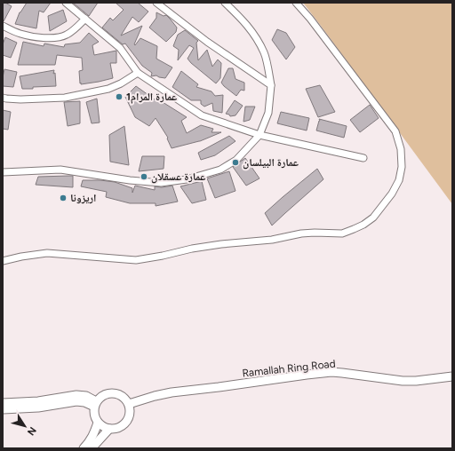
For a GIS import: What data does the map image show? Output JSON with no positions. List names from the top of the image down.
{
  "streets": {
    "street": ["Ramallah Ring Road"]
  },
  "places": [
    "عمارة المرام1",
    "عمارة البيلسان",
    "عمارة عسقلان",
    "اريزونا"
  ],
  "north": "bottom right"
}
